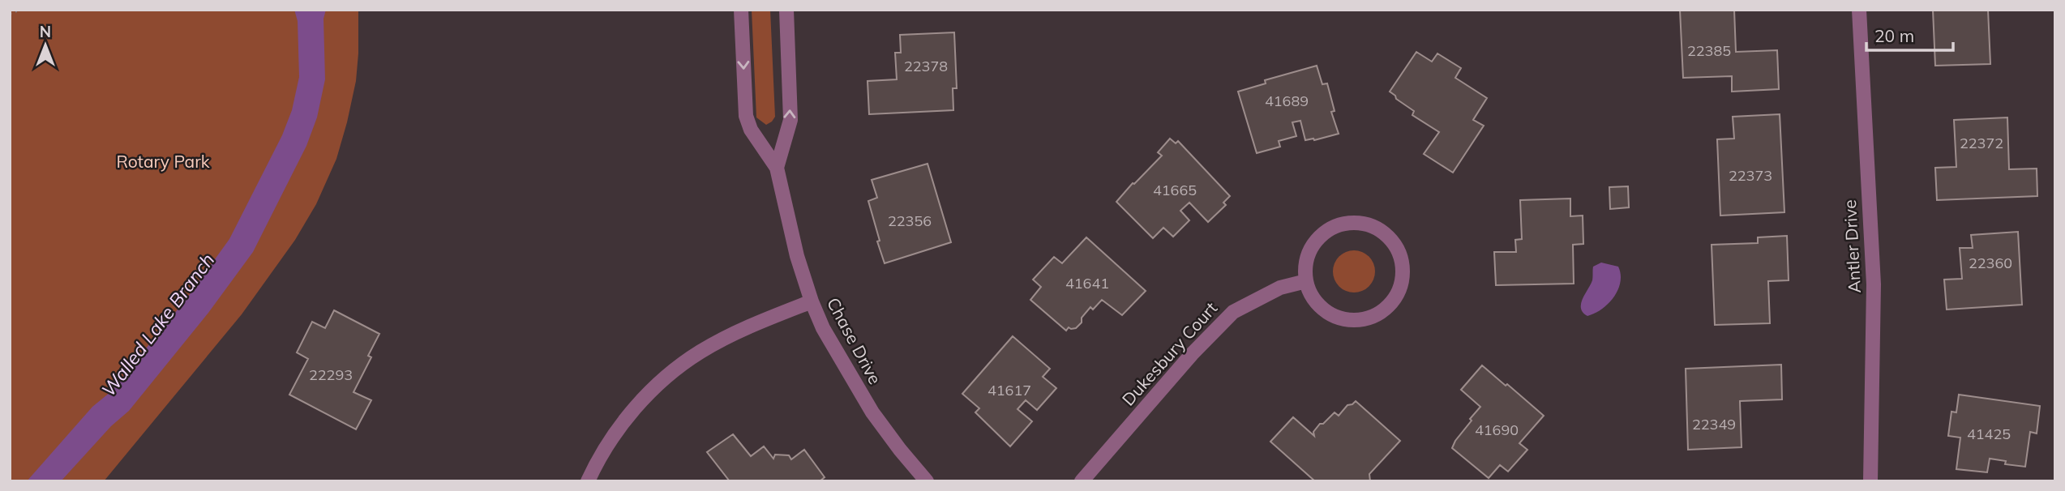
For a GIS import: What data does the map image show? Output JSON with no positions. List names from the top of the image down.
{
  "streets": {
    "street": ["Antler Drive", "Chase Drive", "Dukesbury Court"]
  },
  "water": ["Walled Lake Branch"],
  "parks": ["Rotary Park"],
  "house_numbers": [
    "22385",
    "22378",
    "41689",
    "22372",
    "22373",
    "41665",
    "22356",
    "22360",
    "41641",
    "22293",
    "41617",
    "22349",
    "41690",
    "41425"
  ],
  "scale_bar": "20 m",
  "north": "top"
}
